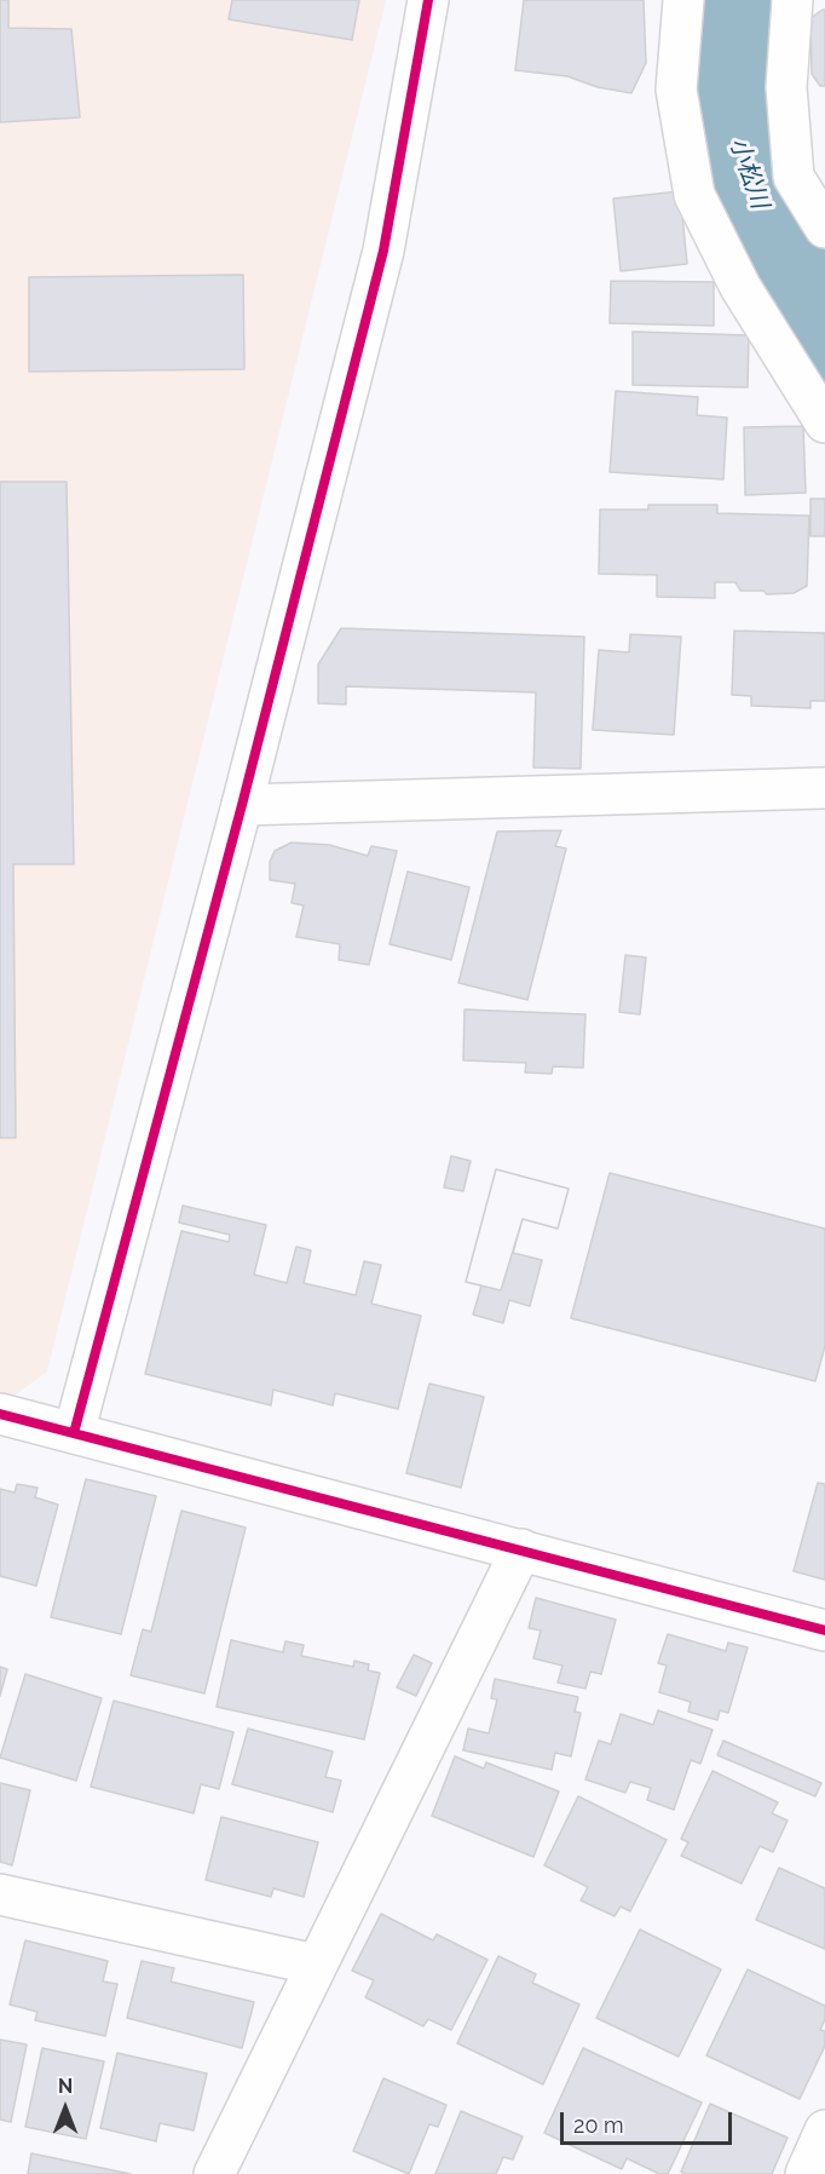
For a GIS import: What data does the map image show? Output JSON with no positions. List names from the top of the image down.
{
  "water": ["小松川"],
  "scale_bar": "20 m",
  "north": "top"
}
